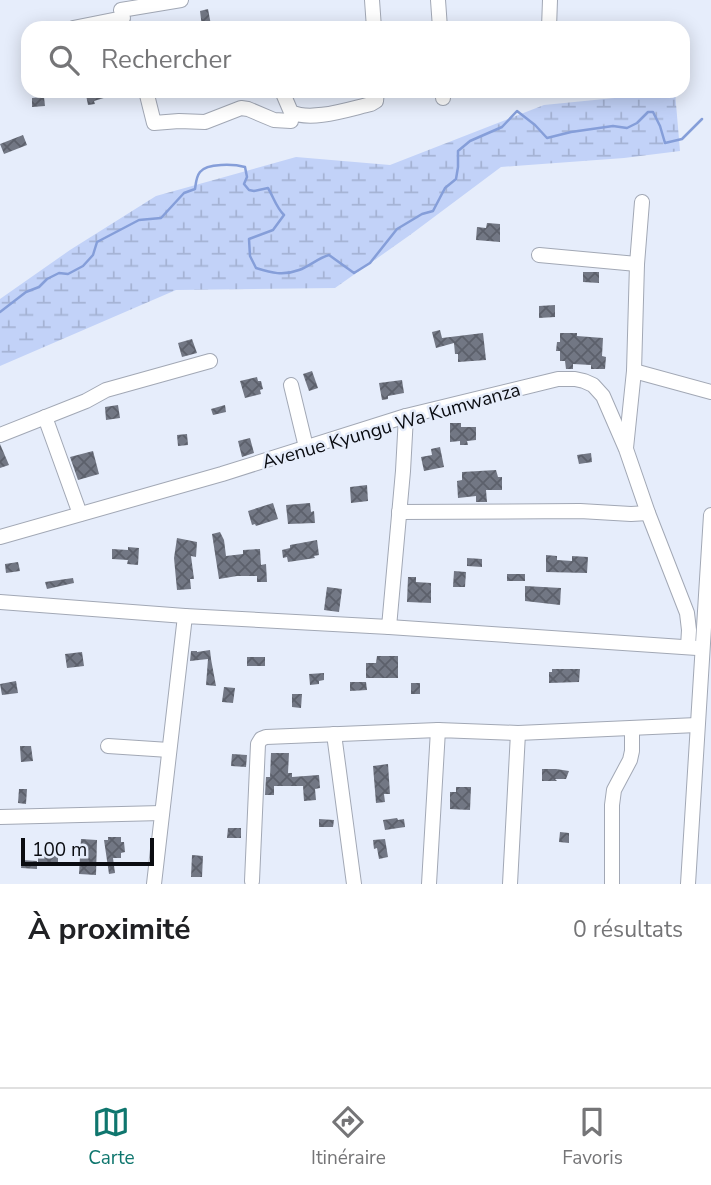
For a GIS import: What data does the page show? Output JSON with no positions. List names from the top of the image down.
{
  "streets": {
    "street": ["Avenue Kyungu Wa Kumwanza"]
  },
  "scale_bar": "100 m",
  "page": {
    "search": "Rechercher",
    "scale": "100 m",
    "heading": ["À proximité", "0 résultats"],
    "nav": ["Carte", "Itinéraire", "Favoris"]
  }
}
